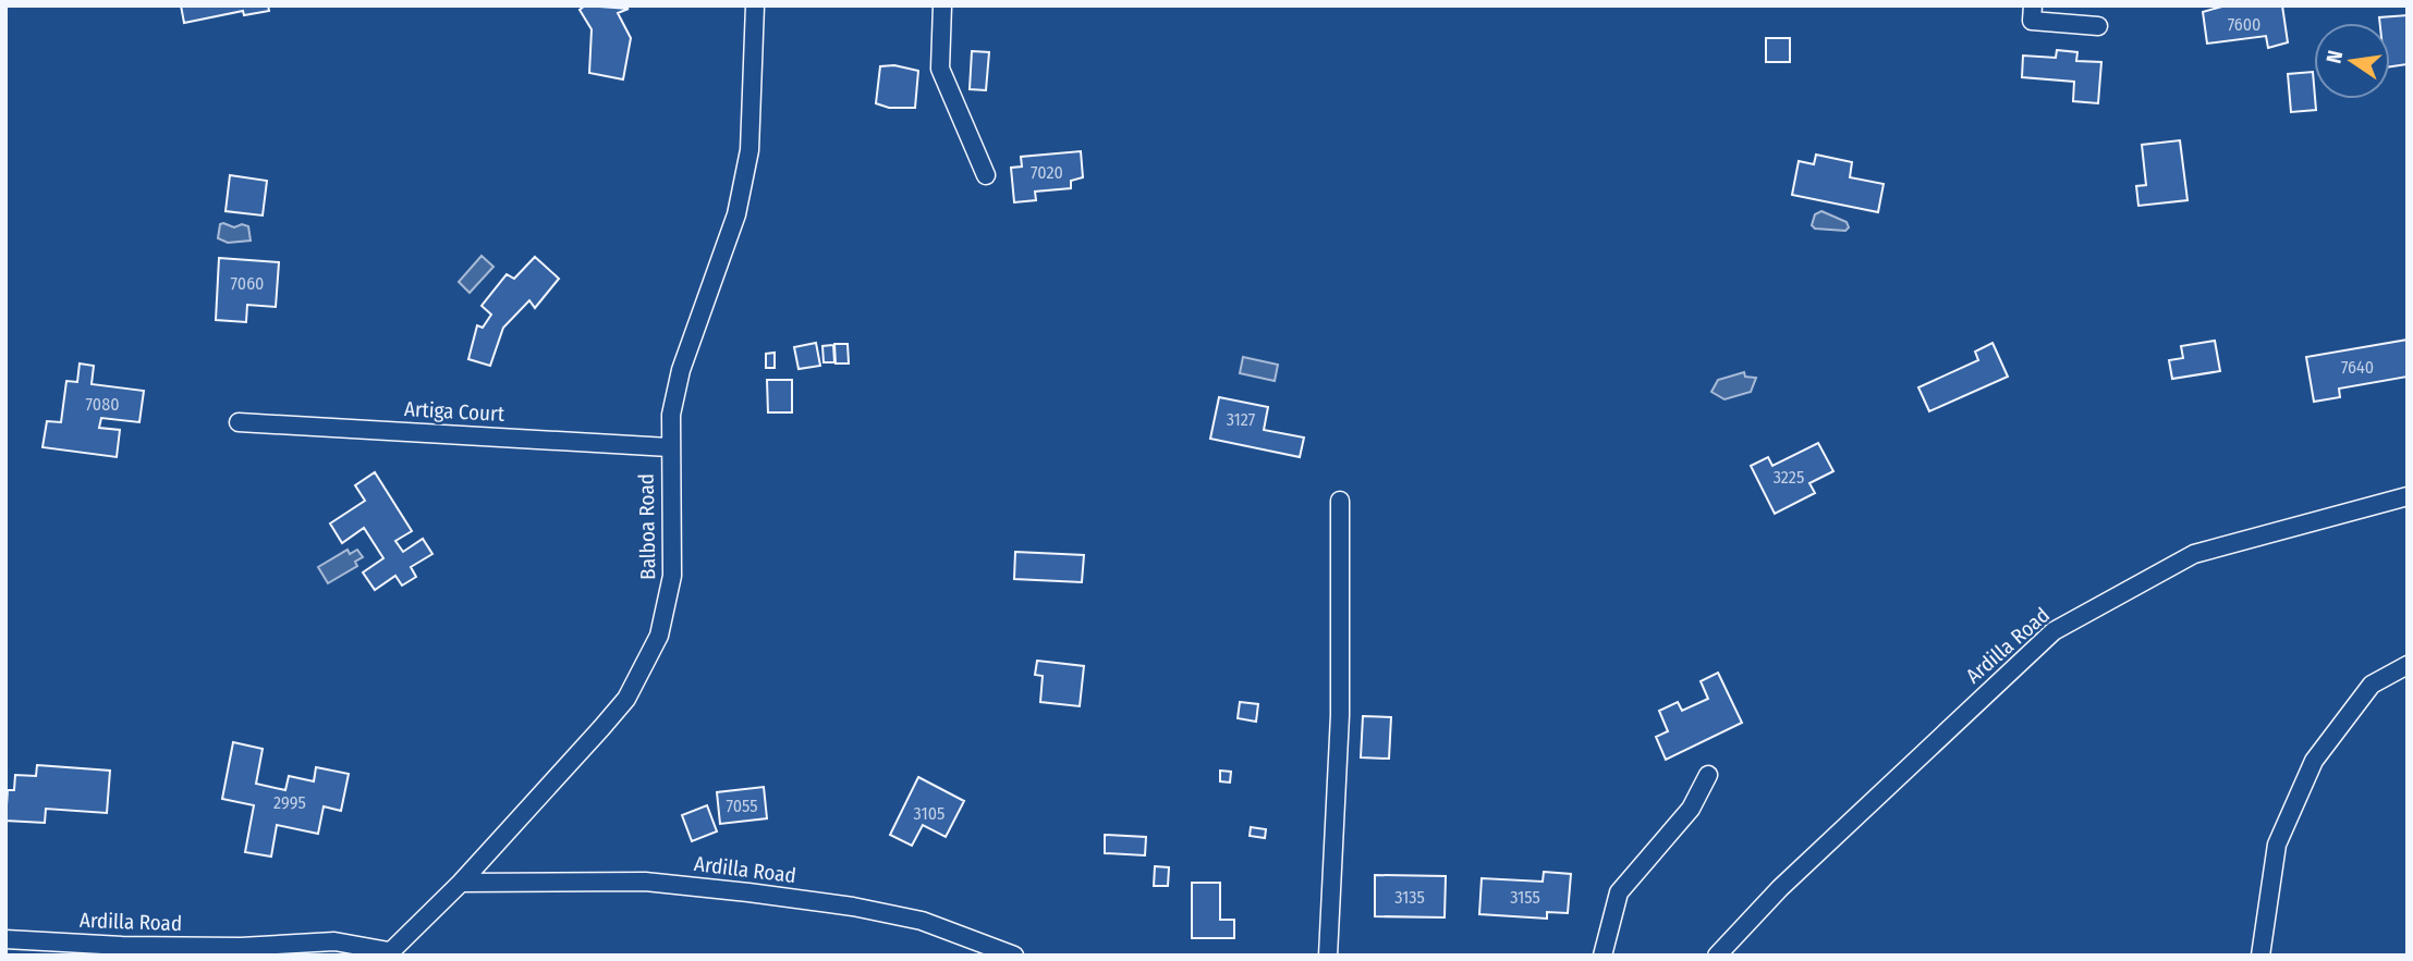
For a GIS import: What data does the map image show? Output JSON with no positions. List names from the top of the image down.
{
  "streets": {
    "street": ["Artiga Court", "Balboa Road", "Ardilla Road"]
  },
  "crossings": [
    ["Artiga Court", "Balboa Road"],
    ["Balboa Road", "Ardilla Road"]
  ],
  "house_numbers": [
    "7600",
    "7020",
    "7060",
    "7640",
    "7080",
    "3127",
    "3225",
    "2995",
    "7055",
    "3105",
    "3135",
    "3155"
  ],
  "north": "left"
}
